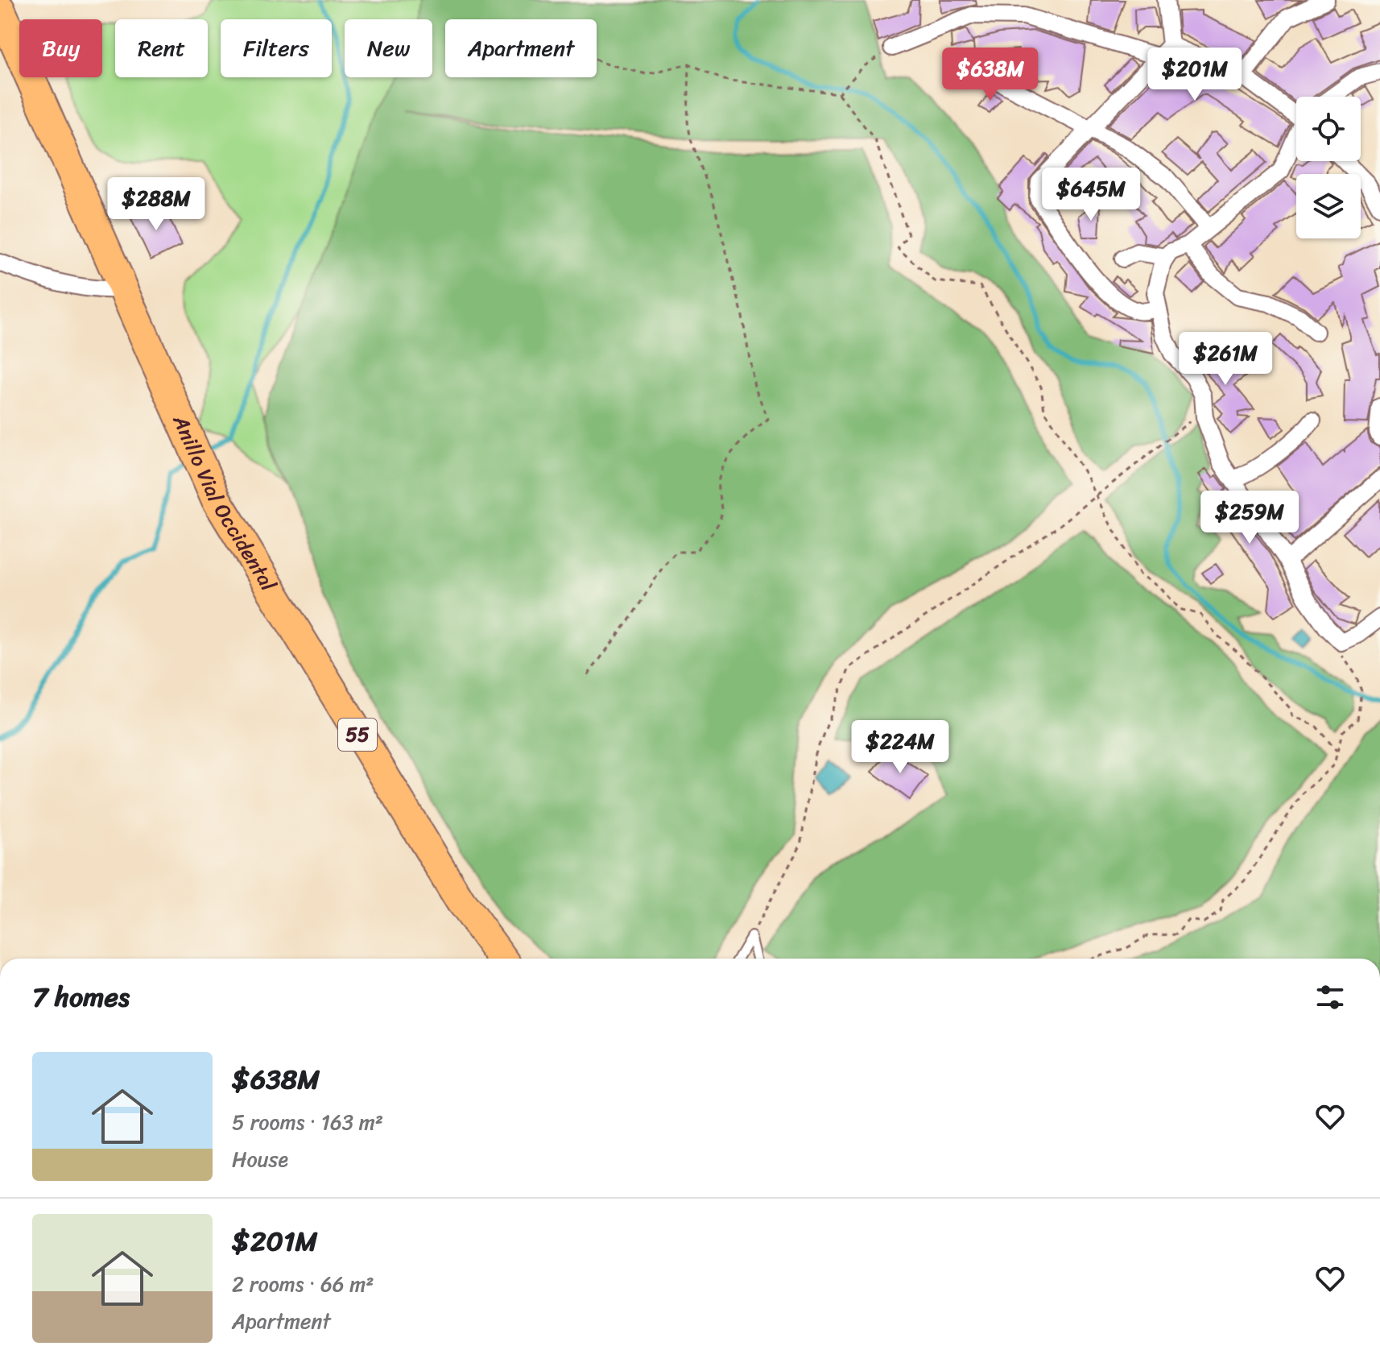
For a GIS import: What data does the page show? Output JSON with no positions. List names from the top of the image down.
{
  "streets": {
    "highway": ["Anillo Vial Occidental", "55"]
  },
  "page": {
    "chip": [
      "Buy",
      "Rent",
      "Filters",
      "New",
      "Apartment"
    ],
    "price": [
      "$638M",
      "$201M",
      "$645M",
      "$288M",
      "$261M",
      "$259M",
      "$224M"
    ],
    "heading": "7 homes",
    "list": [
      {
        "name": "$638M",
        "note": "5 rooms · 163 m² · House"
      },
      {
        "name": "$201M",
        "note": "2 rooms · 66 m² · Apartment"
      }
    ]
  }
}
